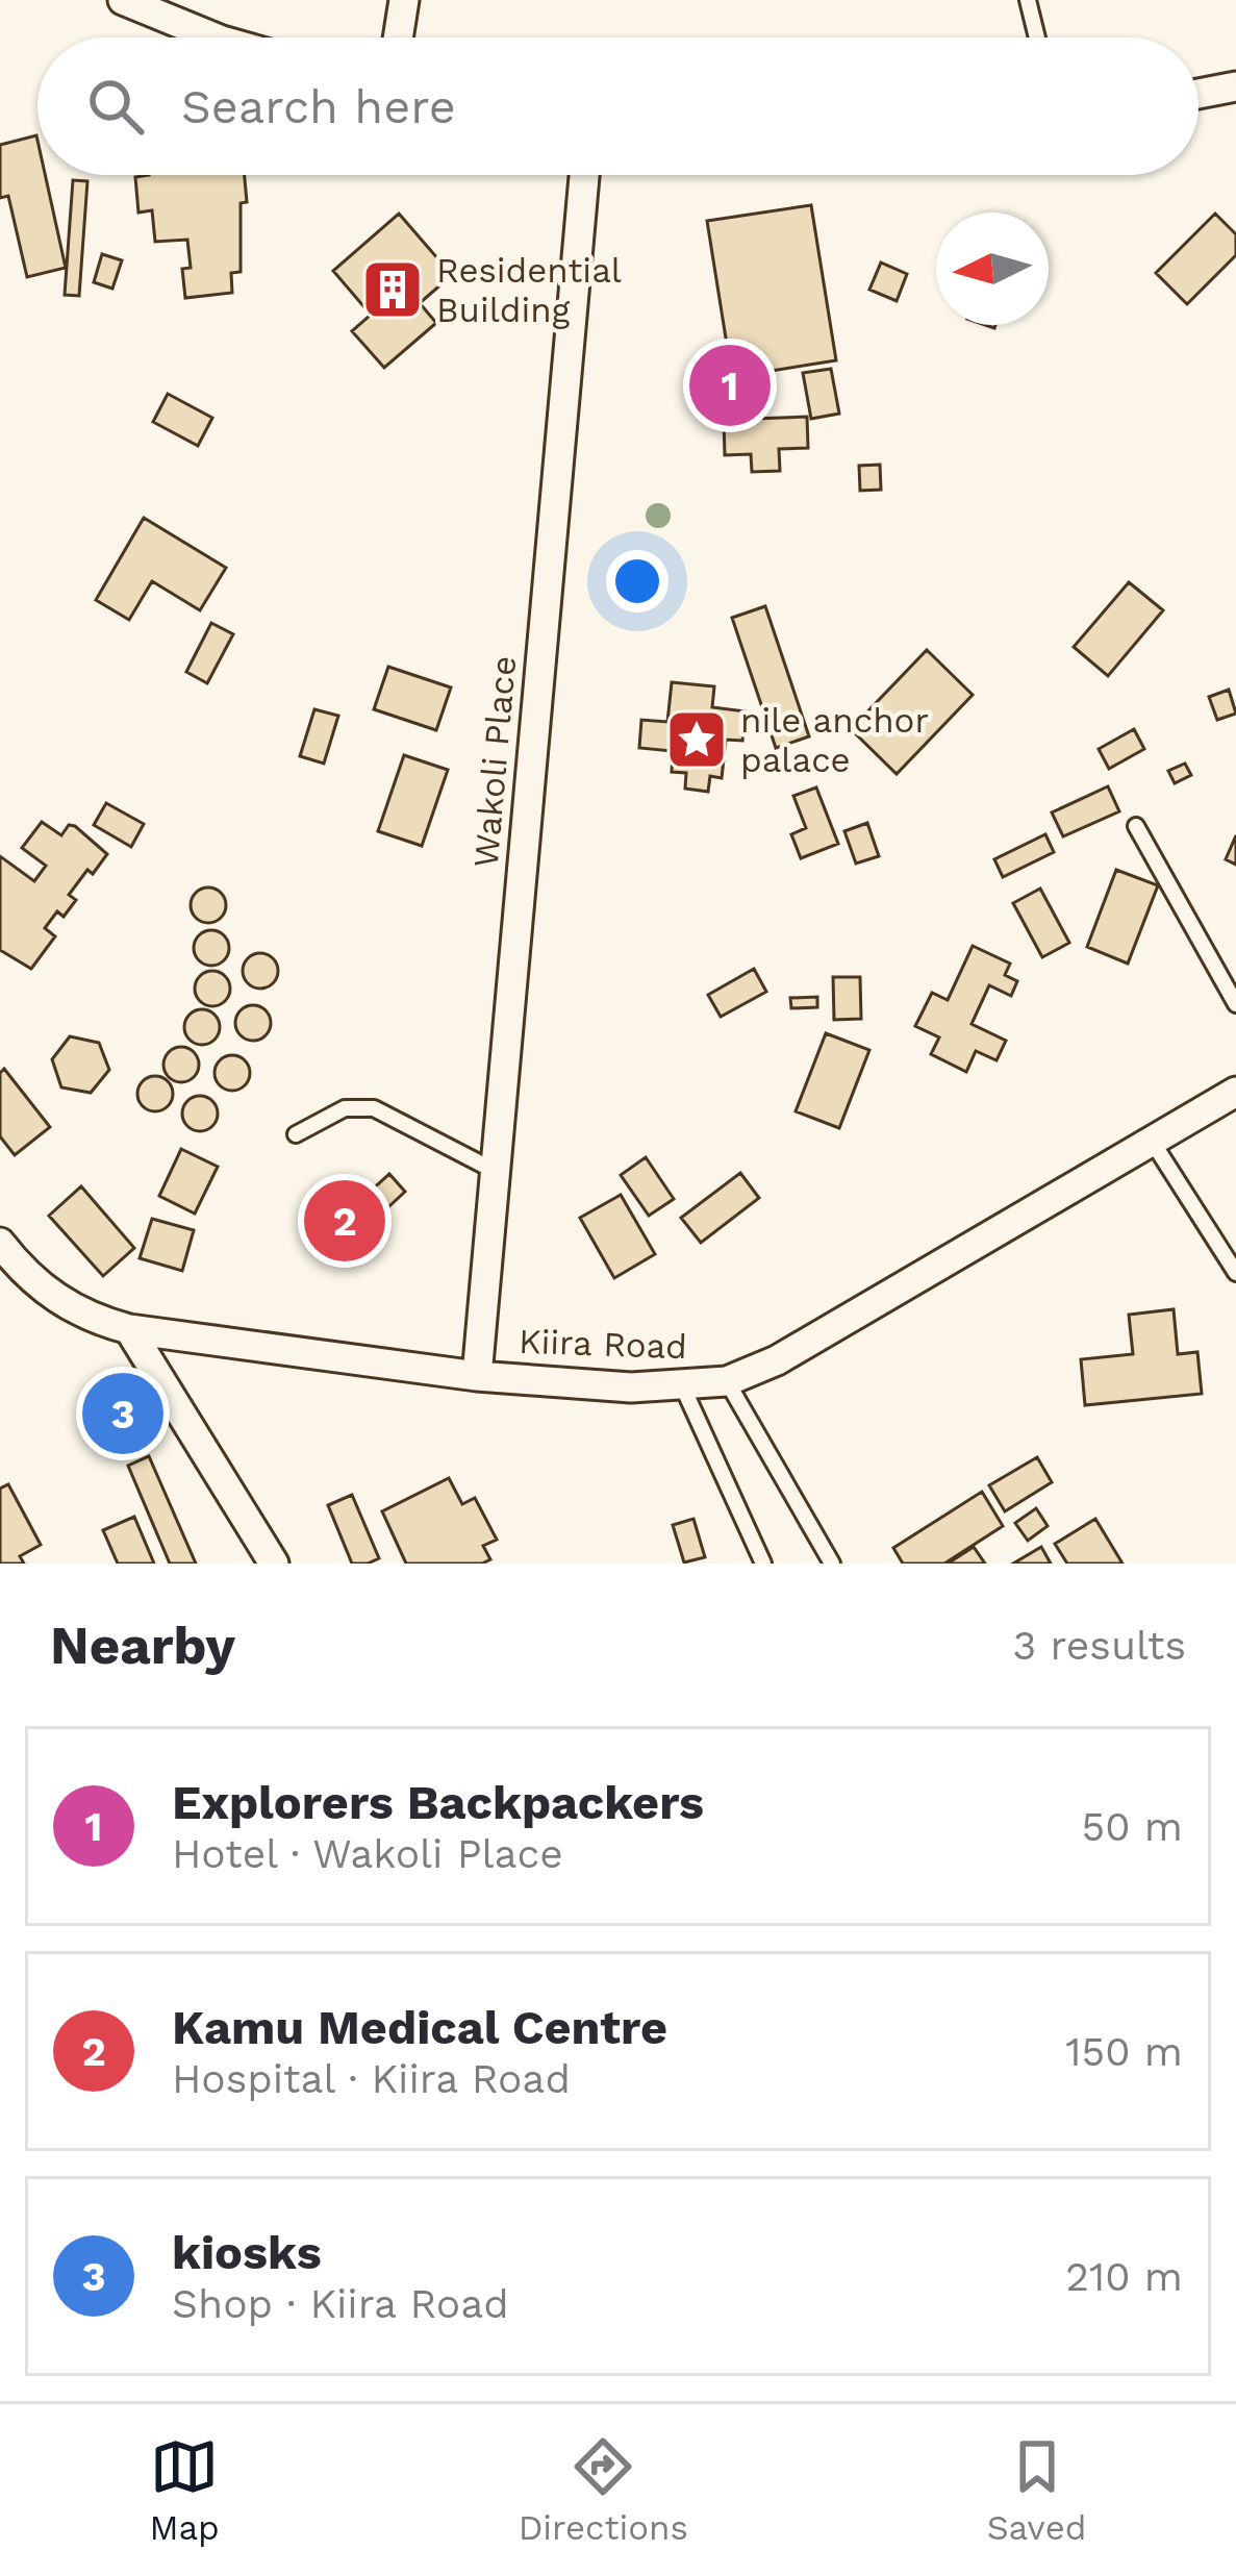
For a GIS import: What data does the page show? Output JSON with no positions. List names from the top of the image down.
{
  "streets": {
    "street": ["Wakoli Place", "Kiira Road"]
  },
  "crossings": [
    ["Wakoli Place", "Kiira Road"]
  ],
  "places": {
    "building": ["Residential Building"],
    "place": ["nile anchor palace"]
  },
  "north": "left",
  "page": {
    "search": "Search here",
    "pins": ["1", "2", "3"],
    "heading": ["Nearby", "3 results"],
    "list": [
      {
        "mark": "1",
        "name": "Explorers Backpackers",
        "note": "Hotel · Wakoli Place",
        "value": "50 m"
      },
      {
        "mark": "2",
        "name": "Kamu Medical Centre",
        "note": "Hospital · Kiira Road",
        "value": "150 m"
      },
      {
        "mark": "3",
        "name": "kiosks",
        "note": "Shop · Kiira Road",
        "value": "210 m"
      }
    ],
    "nav": ["Map", "Directions", "Saved"]
  }
}
